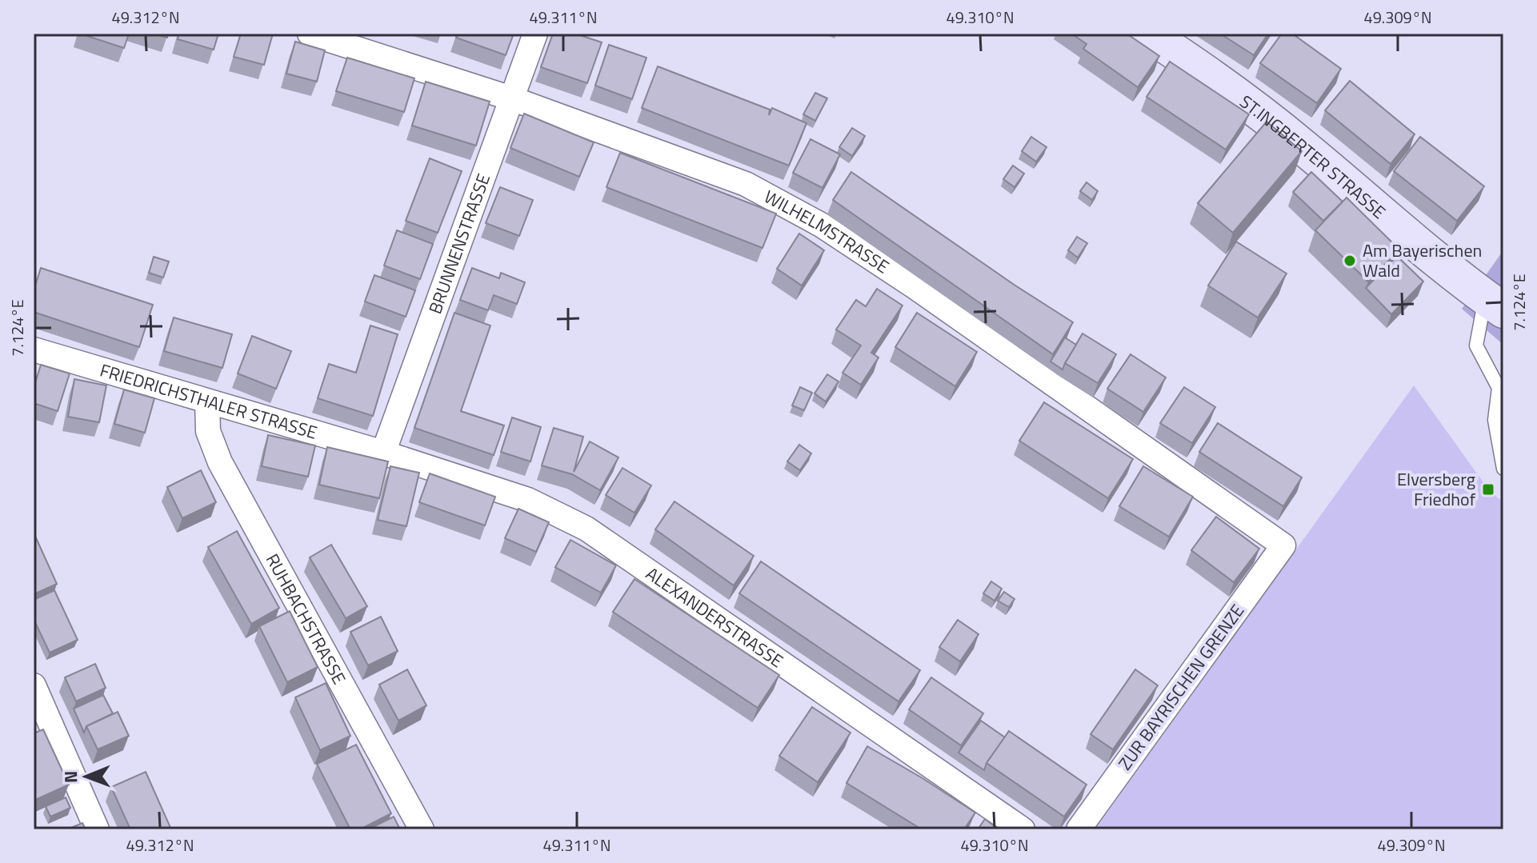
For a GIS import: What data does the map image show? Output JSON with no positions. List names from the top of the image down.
{
  "streets": {
    "main road": ["ST.INGBERTER STRASSE"],
    "street": [
      "WILHELMSTRASSE",
      "BRUNNENSTRASSE",
      "FRIEDRICHSTHALER STRASSE",
      "ALEXANDERSTRASSE",
      "RUHBACHSTRASSE",
      "ZUR BAYRISCHEN GRENZE"
    ]
  },
  "crossings": [
    ["WILHELMSTRASSE", "BRUNNENSTRASSE"],
    ["WILHELMSTRASSE", "ZUR BAYRISCHEN GRENZE"],
    ["BRUNNENSTRASSE", "FRIEDRICHSTHALER STRASSE"],
    ["BRUNNENSTRASSE", "ALEXANDERSTRASSE"],
    ["FRIEDRICHSTHALER STRASSE", "ALEXANDERSTRASSE"],
    ["FRIEDRICHSTHALER STRASSE", "RUHBACHSTRASSE"]
  ],
  "places": {
    "other": ["Am Bayerischen Wald"],
    "transit": ["Elversberg Friedhof"]
  },
  "north": "left",
  "coordinates": [
    "49.312°N",
    "49.311°N",
    "49.310°N",
    "49.309°N",
    "7.124°E"
  ]
}
